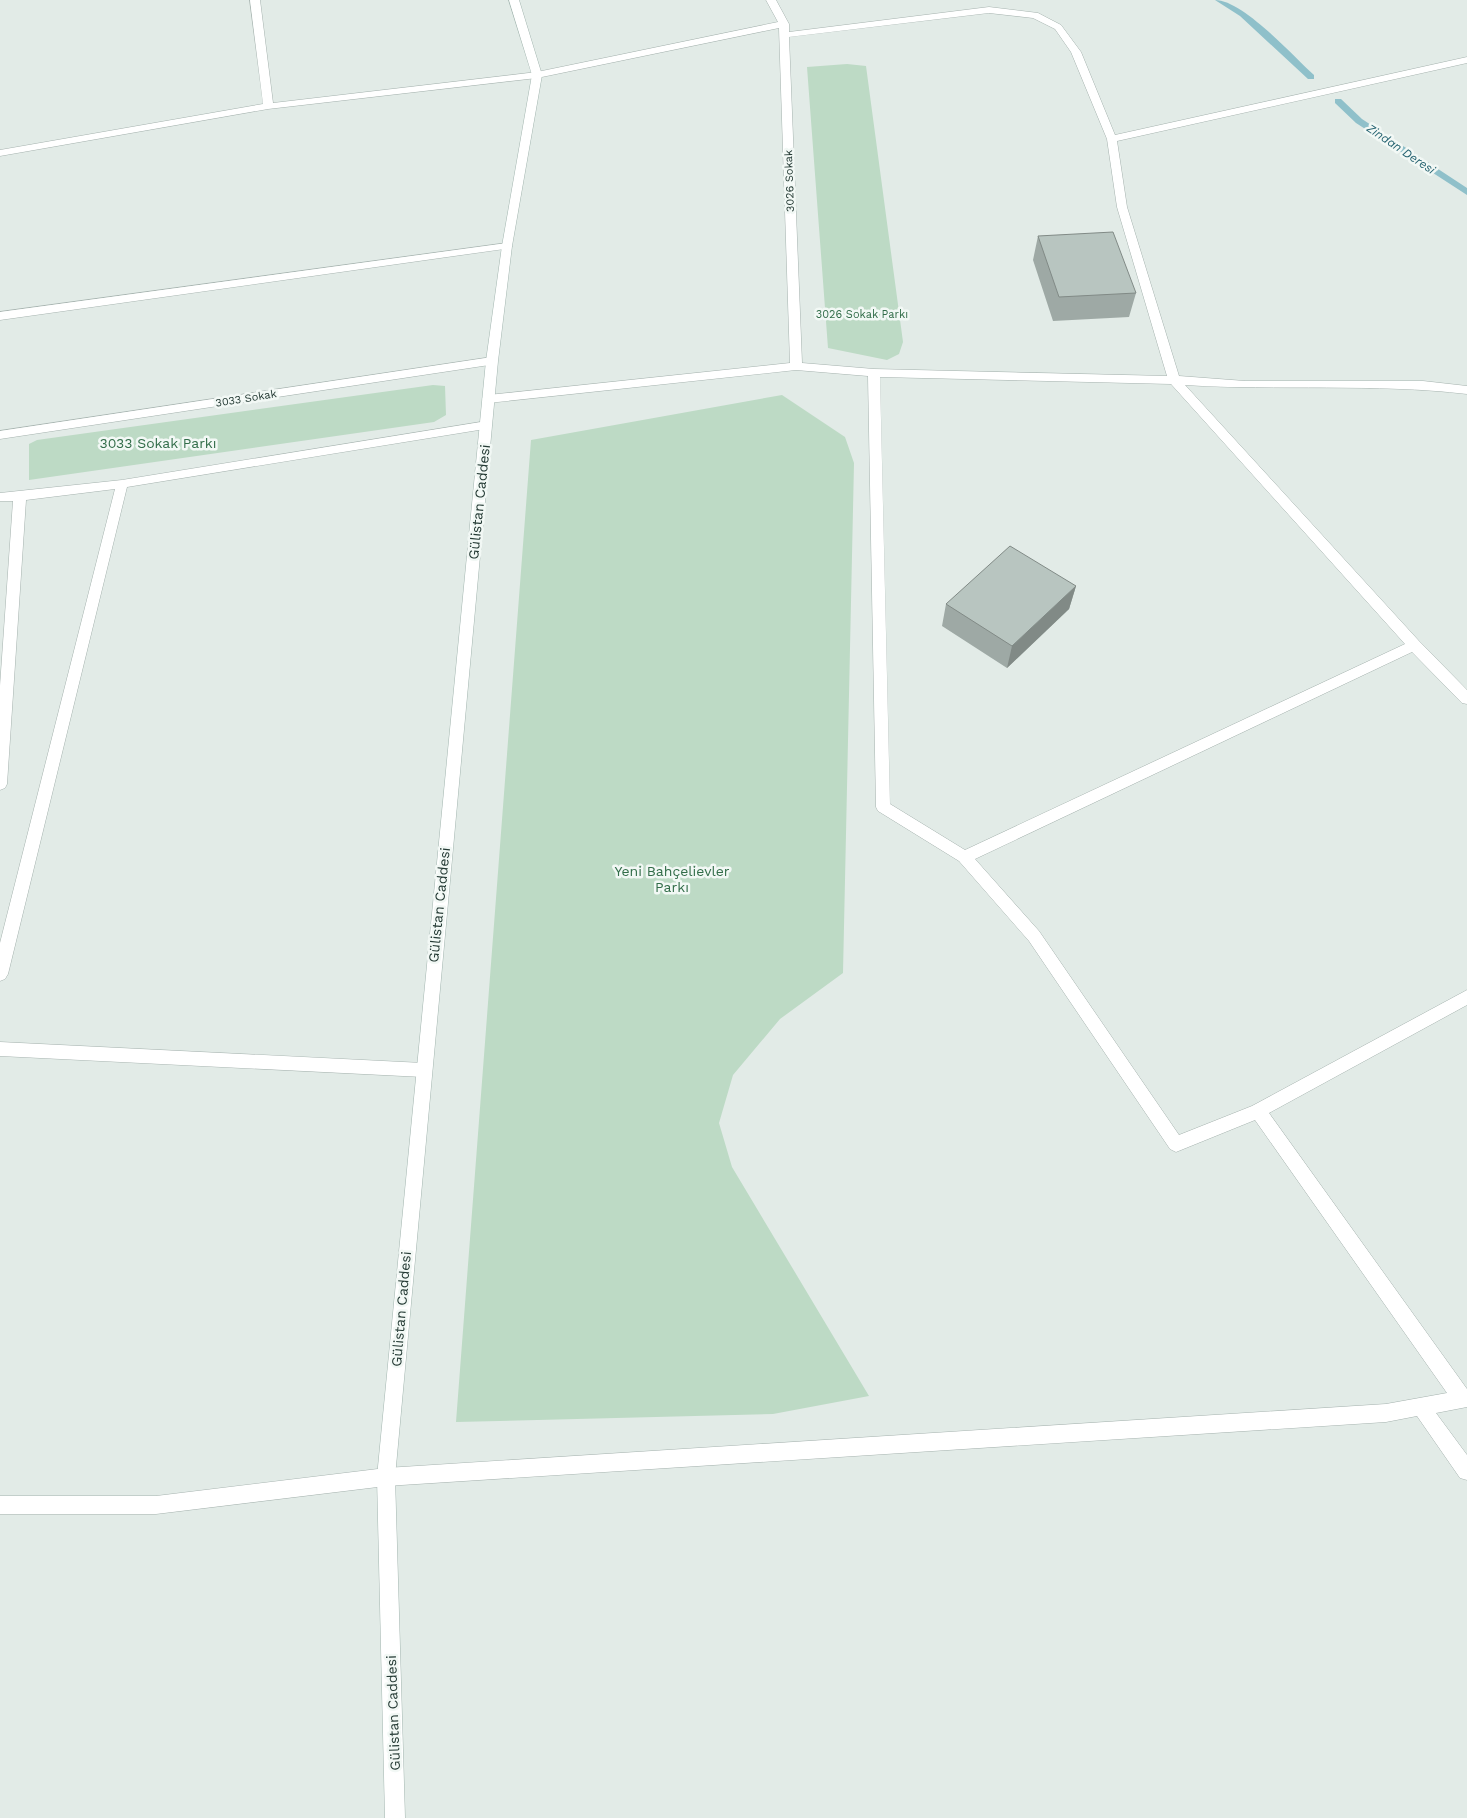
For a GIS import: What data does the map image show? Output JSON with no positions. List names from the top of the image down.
{
  "streets": {
    "street": ["3026 Sokak", "3033 Sokak", "Gülistan Caddesi"]
  },
  "crossings": [
    ["3033 Sokak", "Gülistan Caddesi"]
  ],
  "water": ["Zindan Deresi"],
  "parks": ["3026 Sokak Parkı", "3033 Sokak Parkı", "Yeni Bahçelievler Parkı"]
}
